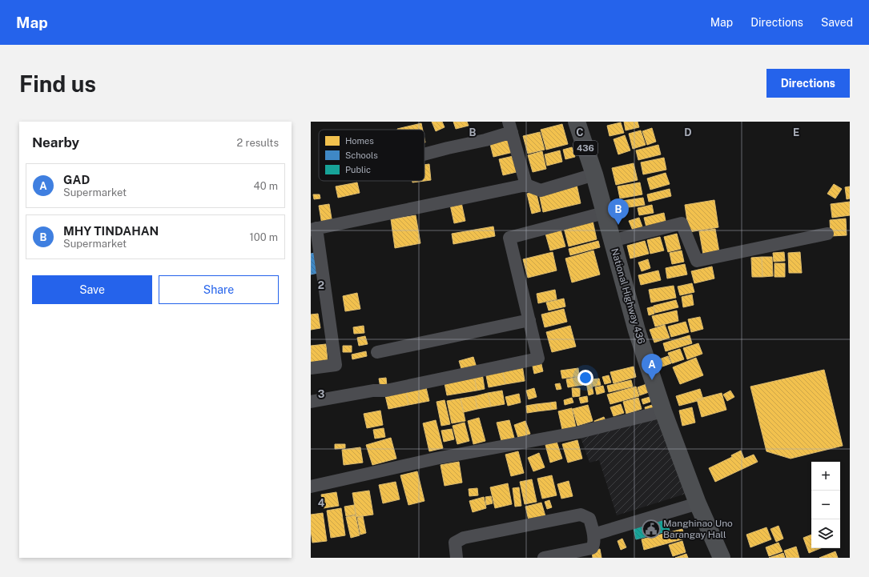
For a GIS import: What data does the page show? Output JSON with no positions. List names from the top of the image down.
{
  "streets": {
    "main road": ["436", "National Highway 436"]
  },
  "places": {
    "public building": ["Manghinao Uno Barangay Hall"]
  },
  "legend": ["Homes", "Schools", "Public"],
  "page": {
    "header": "Map",
    "nav": ["Map", "Directions", "Saved"],
    "buttons": [
      "Directions",
      ["Save", "Share"]
    ],
    "title": "Find us",
    "heading": ["Nearby", "2 results"],
    "list": [
      {
        "mark": "A",
        "name": "GAD",
        "note": "Supermarket",
        "value": "40 m"
      },
      {
        "mark": "B",
        "name": "MHY TINDAHAN",
        "note": "Supermarket",
        "value": "100 m"
      }
    ],
    "pins": ["B", "A"],
    "map_buttons": ["+", "−"]
  },
  "grid": {
    "columns": [
      "B",
      "C",
      "D",
      "E"
    ],
    "rows": ["2", "3", "4"]
  }
}
